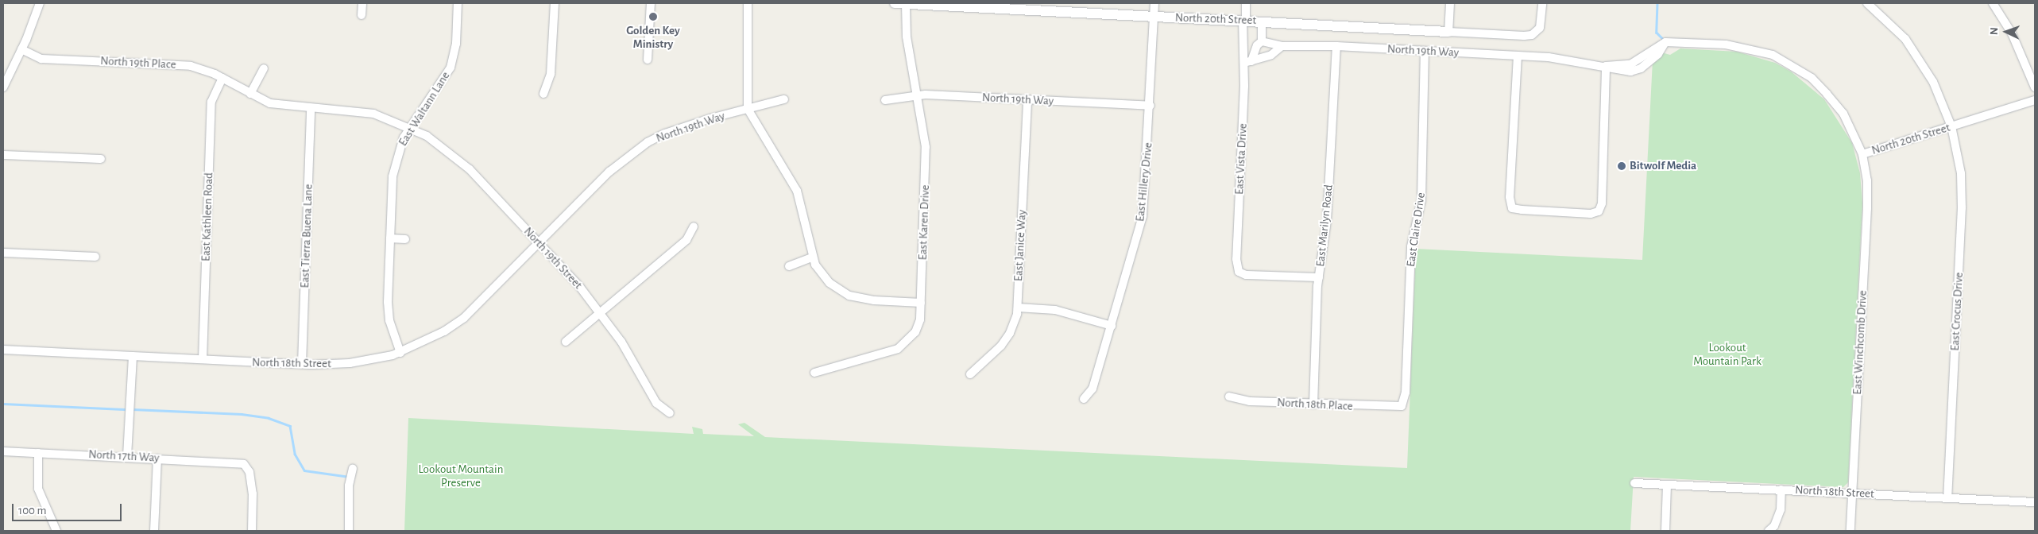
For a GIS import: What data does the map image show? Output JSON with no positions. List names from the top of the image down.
{
  "streets": {
    "street": [
      "North 20th Street",
      "North 19th Way",
      "North 19th Place",
      "East Waltann Lane",
      "East Vista Drive",
      "East Hillery Drive",
      "East Kathleen Road",
      "East Karen Drive",
      "East Marilyn Road",
      "East Claire Drive",
      "East Tierra Buena Lane",
      "East Janice Way",
      "North 19th Street",
      "East Crocus Drive",
      "East Winchcomb Drive",
      "North 18th Street",
      "North 18th Place",
      "North 17th Way"
    ]
  },
  "crossings": [
    ["North 20th Street", "North 19th Way"],
    ["North 20th Street", "East Vista Drive"],
    ["North 20th Street", "East Hillery Drive"],
    ["North 20th Street", "East Karen Drive"],
    ["North 20th Street", "East Crocus Drive"],
    ["North 20th Street", "East Winchcomb Drive"],
    ["North 19th Way", "East Hillery Drive"],
    ["North 19th Way", "East Karen Drive"],
    ["North 19th Way", "East Marilyn Road"],
    ["North 19th Way", "East Claire Drive"],
    ["North 19th Way", "East Janice Way"],
    ["North 19th Way", "North 19th Street"],
    ["North 19th Way", "North 18th Street"],
    ["North 19th Place", "East Waltann Lane"],
    ["North 19th Place", "East Kathleen Road"],
    ["North 19th Place", "East Tierra Buena Lane"],
    ["North 19th Place", "North 19th Street"],
    ["East Waltann Lane", "North 19th Street"],
    ["East Waltann Lane", "North 18th Street"],
    ["East Vista Drive", "East Marilyn Road"],
    ["East Kathleen Road", "North 18th Street"],
    ["East Marilyn Road", "North 18th Place"],
    ["East Claire Drive", "North 18th Place"],
    ["East Tierra Buena Lane", "North 18th Street"],
    ["North 19th Street", "North 18th Street"],
    ["East Crocus Drive", "North 18th Street"],
    ["East Winchcomb Drive", "North 18th Street"]
  ],
  "parks": ["Lookout Mountain Park", "Lookout Mountain Preserve"],
  "places": ["Golden Key Ministry", "Bitwolf Media"],
  "scale_bar": "100 m",
  "north": "left"
}
